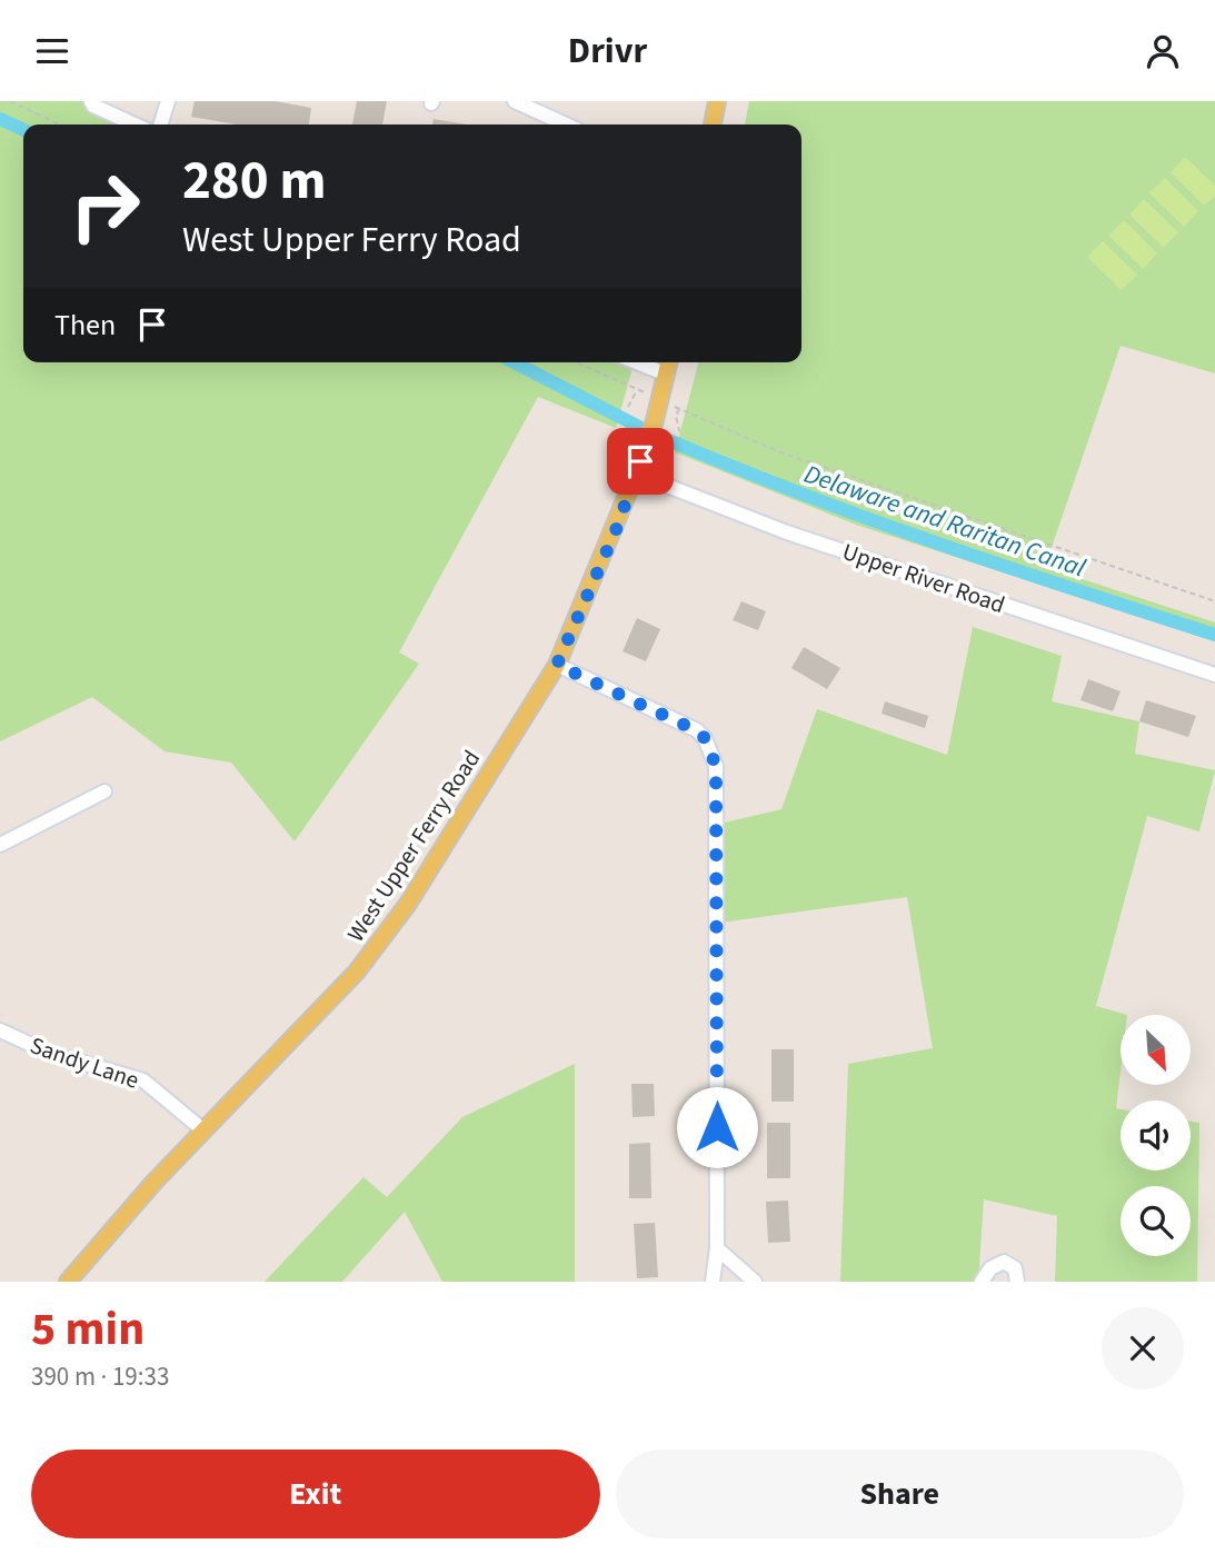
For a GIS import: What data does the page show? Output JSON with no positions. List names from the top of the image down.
{
  "streets": {
    "main road": ["West Upper Ferry Road"],
    "street": ["Upper River Road", "Sandy Lane"]
  },
  "crossings": [
    ["Upper River Road", "West Upper Ferry Road"],
    ["West Upper Ferry Road", "Sandy Lane"]
  ],
  "water": ["Delaware and Raritan Canal"],
  "north": "bottom right",
  "page": {
    "header": "Drivr",
    "turn": ["280 m", "West Upper Ferry Road"],
    "then": "Then",
    "heading": ["5 min", "390 m · 19:33"],
    "buttons": ["Exit", "Share"]
  }
}
